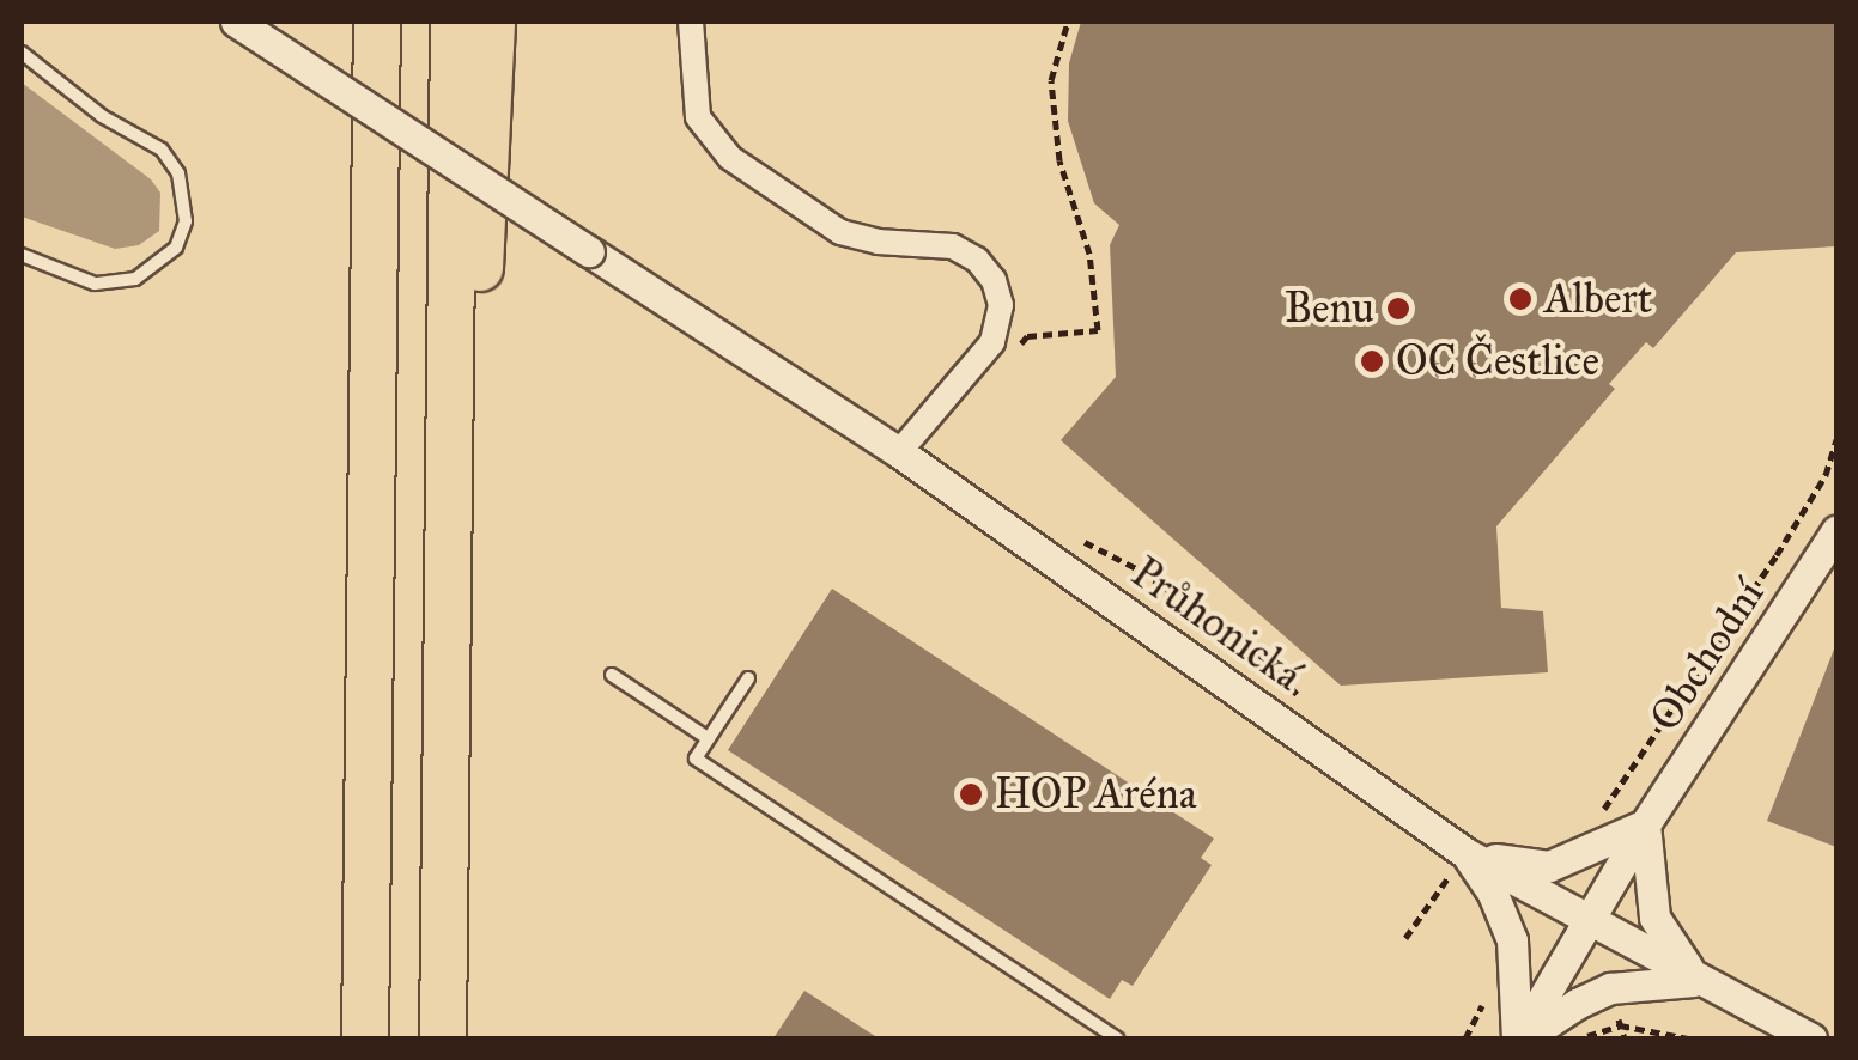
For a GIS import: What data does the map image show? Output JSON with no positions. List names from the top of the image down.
{
  "streets": {
    "street": ["Průhonická", "Obchodní"]
  },
  "crossings": [
    ["Průhonická", "Obchodní"]
  ],
  "places": [
    "Albert",
    "Benu",
    "OC Čestlice",
    "HOP Aréna"
  ]
}
